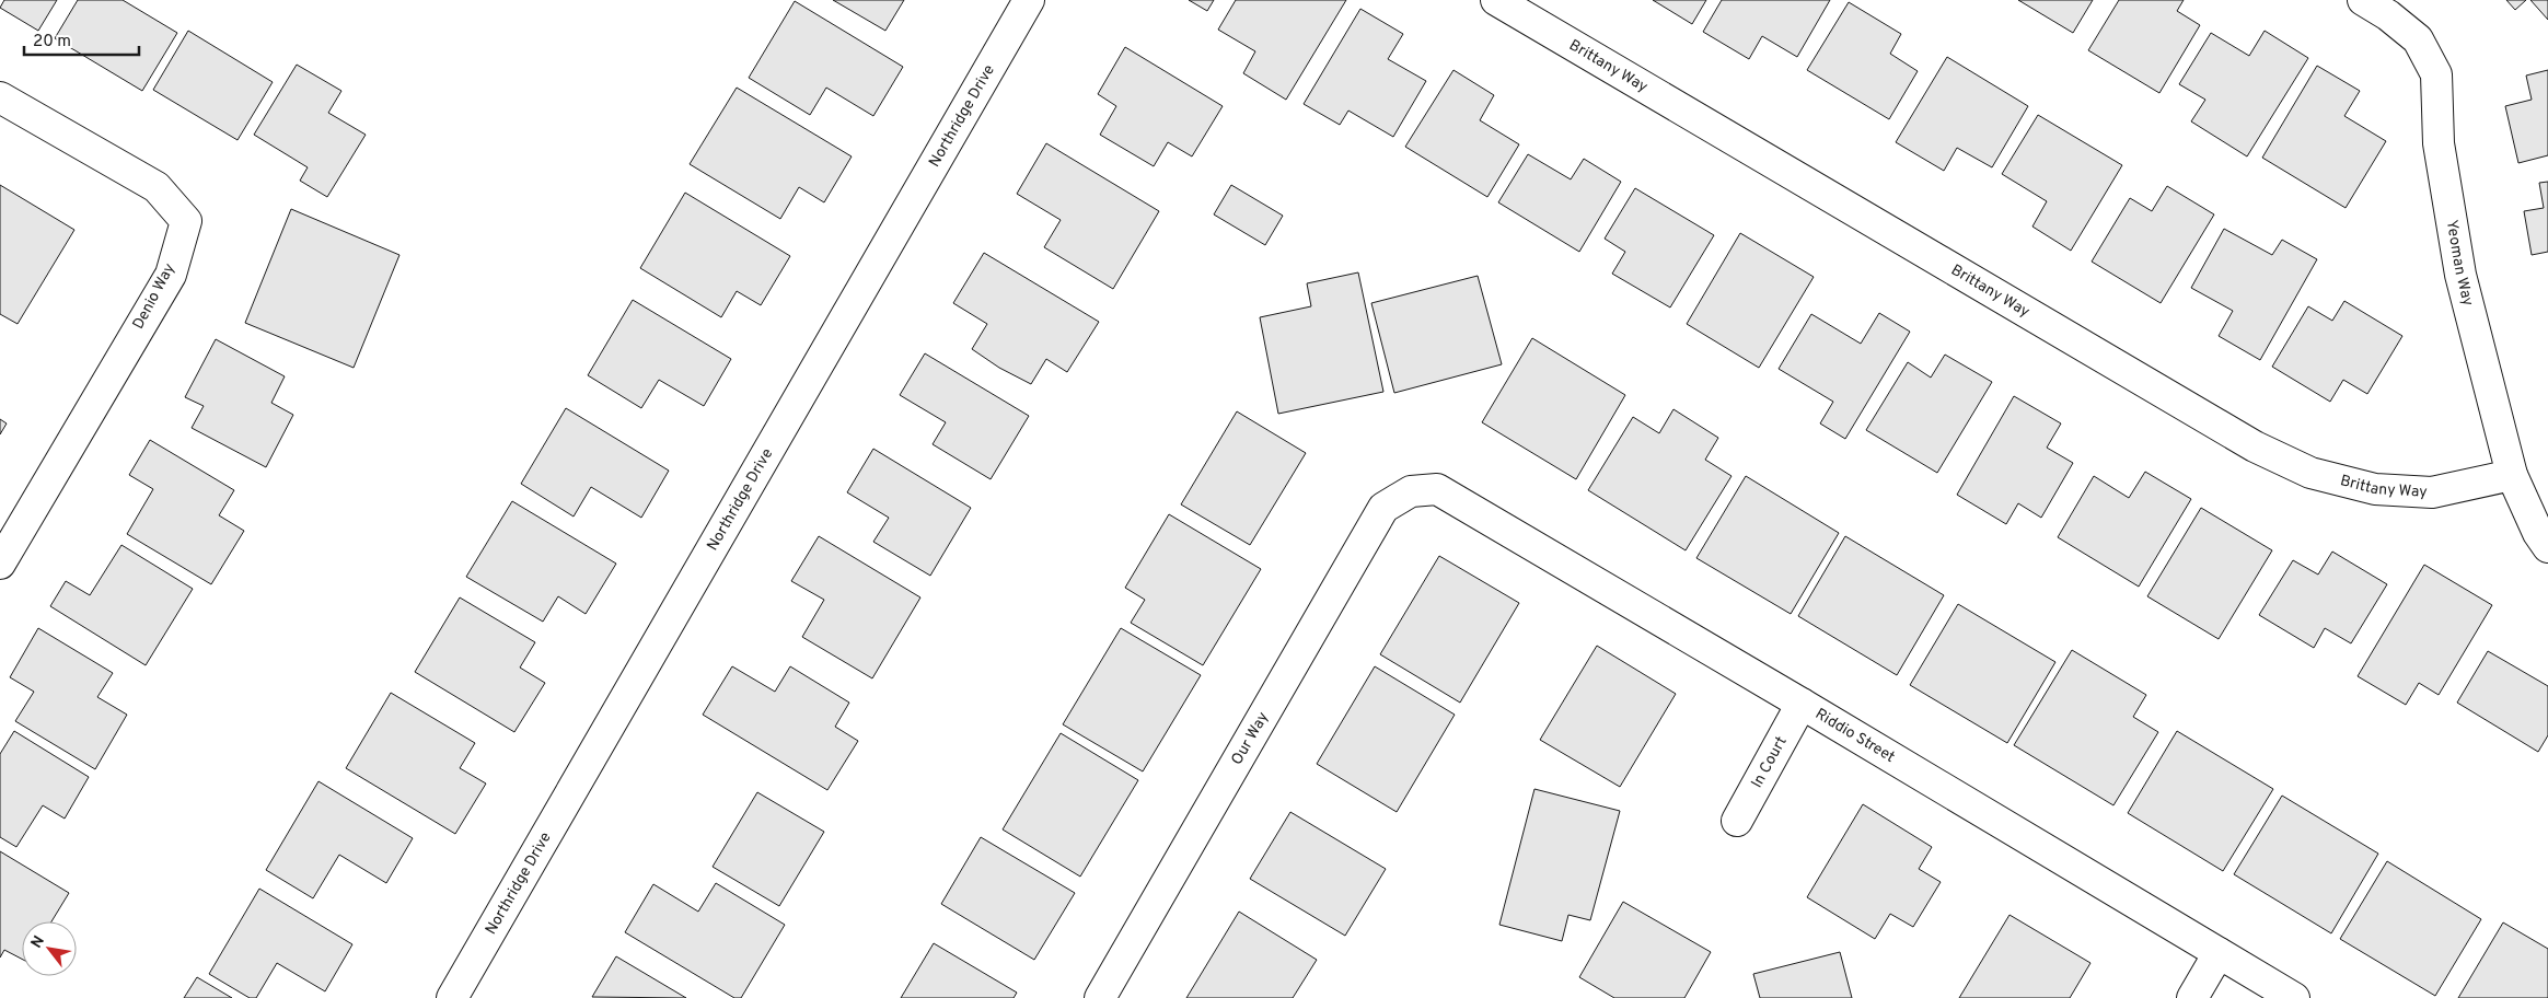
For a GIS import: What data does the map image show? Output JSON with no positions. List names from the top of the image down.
{
  "streets": {
    "street": [
      "Brittany Way",
      "Northridge Drive",
      "Yeoman Way",
      "Denio Way",
      "Riddio Street",
      "Our Way",
      "In Court"
    ]
  },
  "crossings": [
    ["Brittany Way", "Yeoman Way"],
    ["Riddio Street", "Our Way"],
    ["Riddio Street", "In Court"]
  ],
  "scale_bar": "20 m",
  "north": "top left"
}
